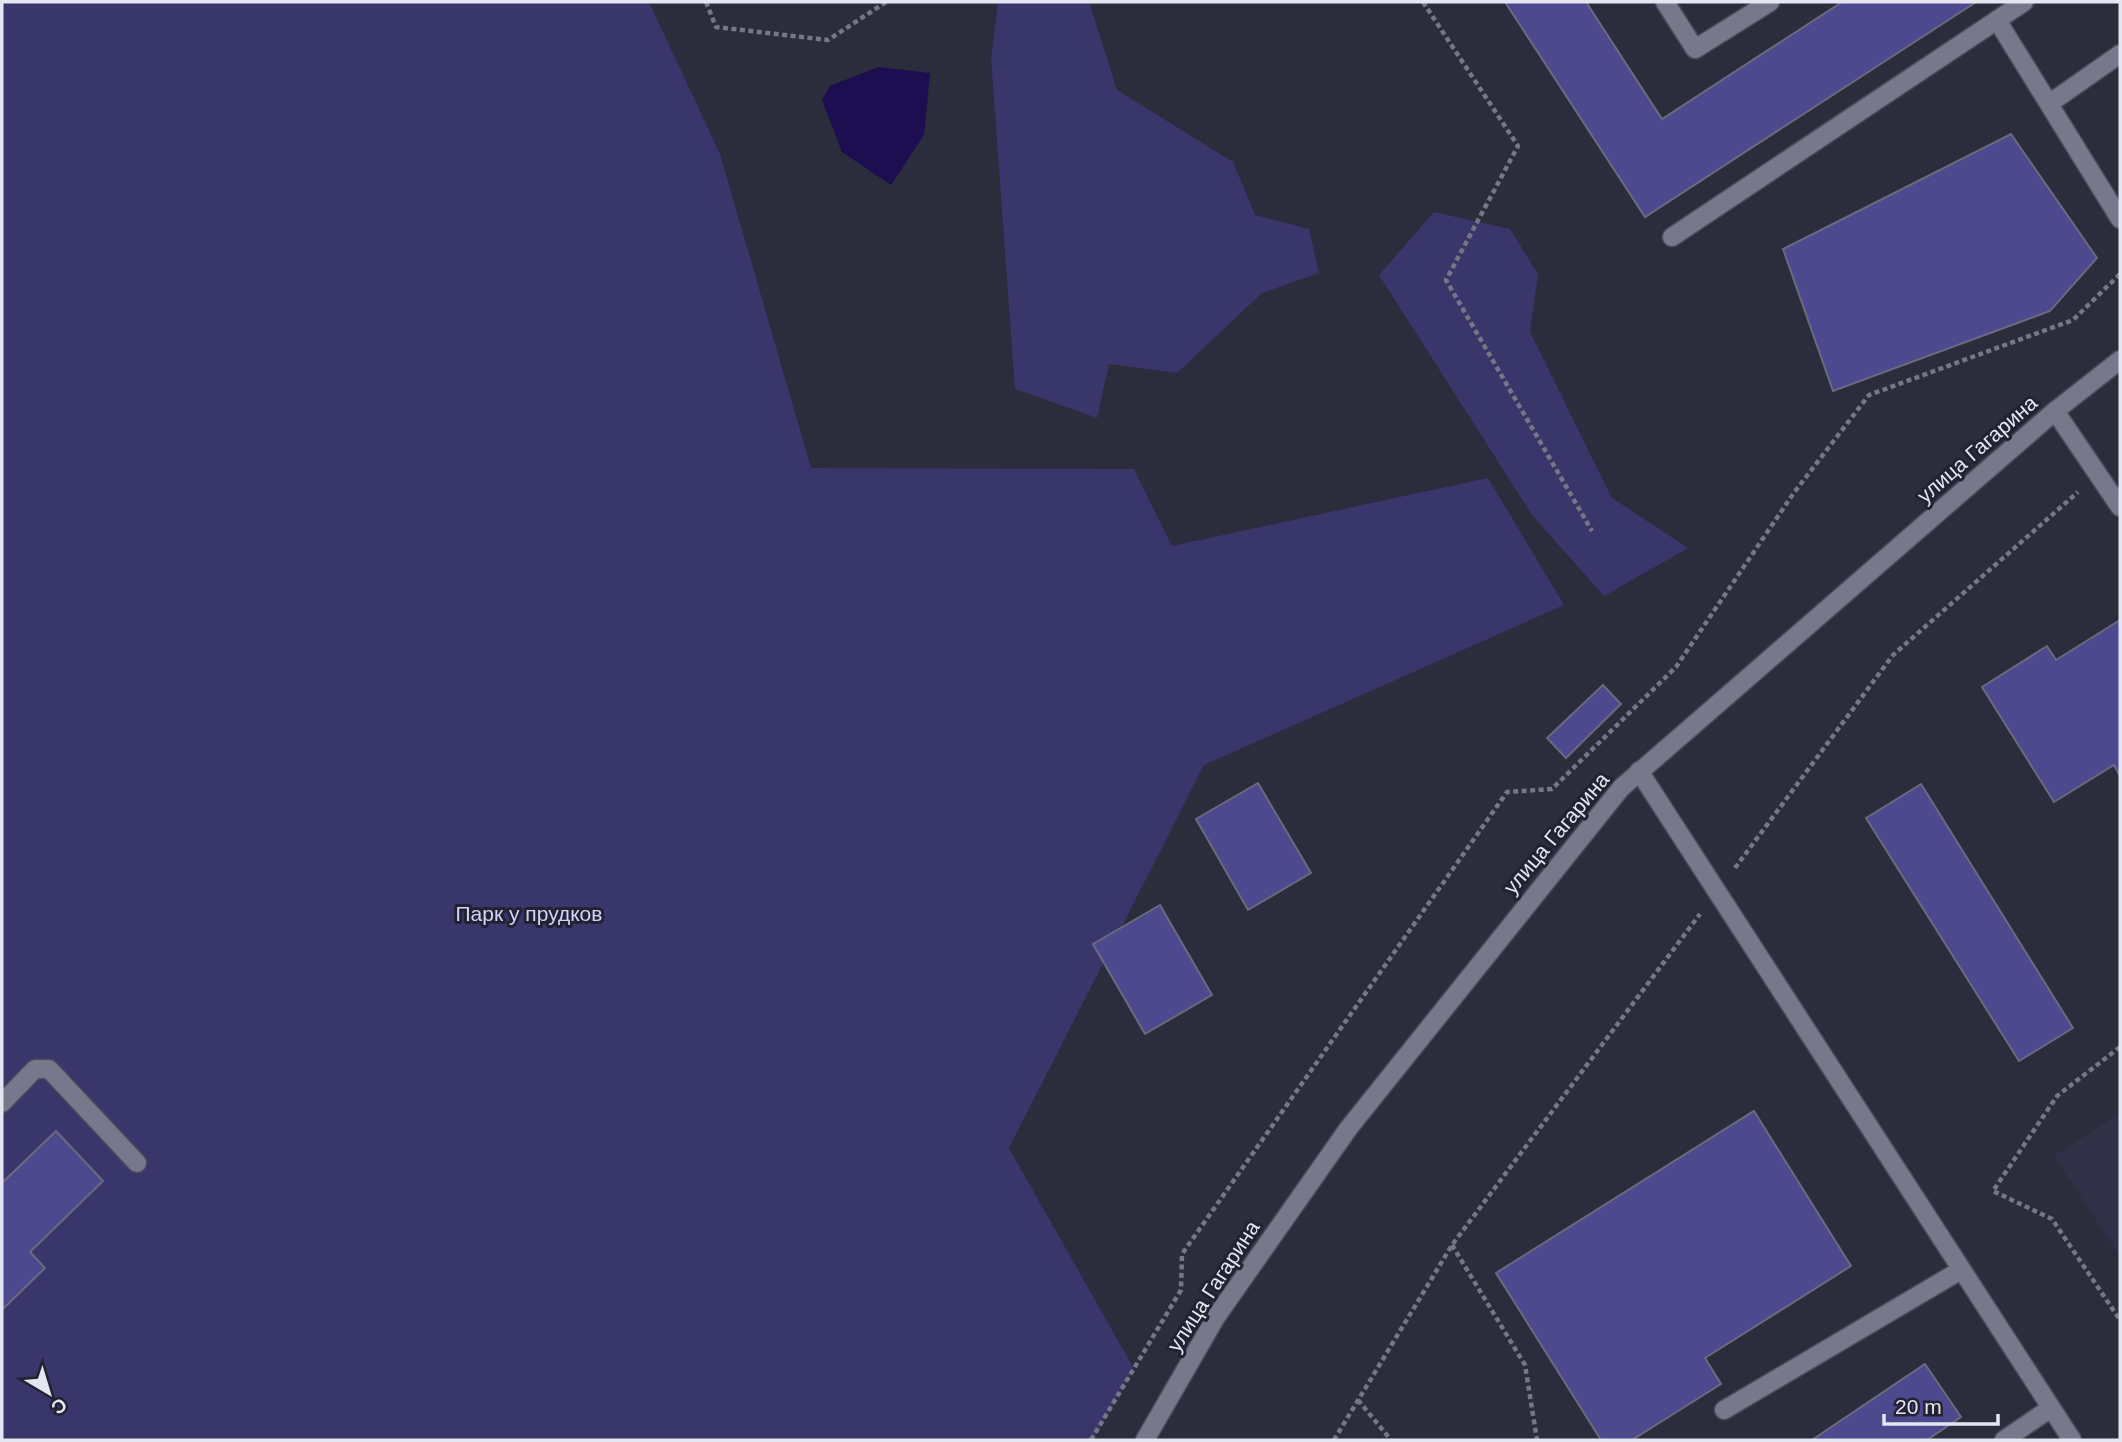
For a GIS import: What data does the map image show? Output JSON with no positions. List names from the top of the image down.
{
  "streets": {
    "street": ["улица Гагарина"]
  },
  "parks": ["Парк у прудков"],
  "scale_bar": "20 m",
  "north": "bottom right"
}
